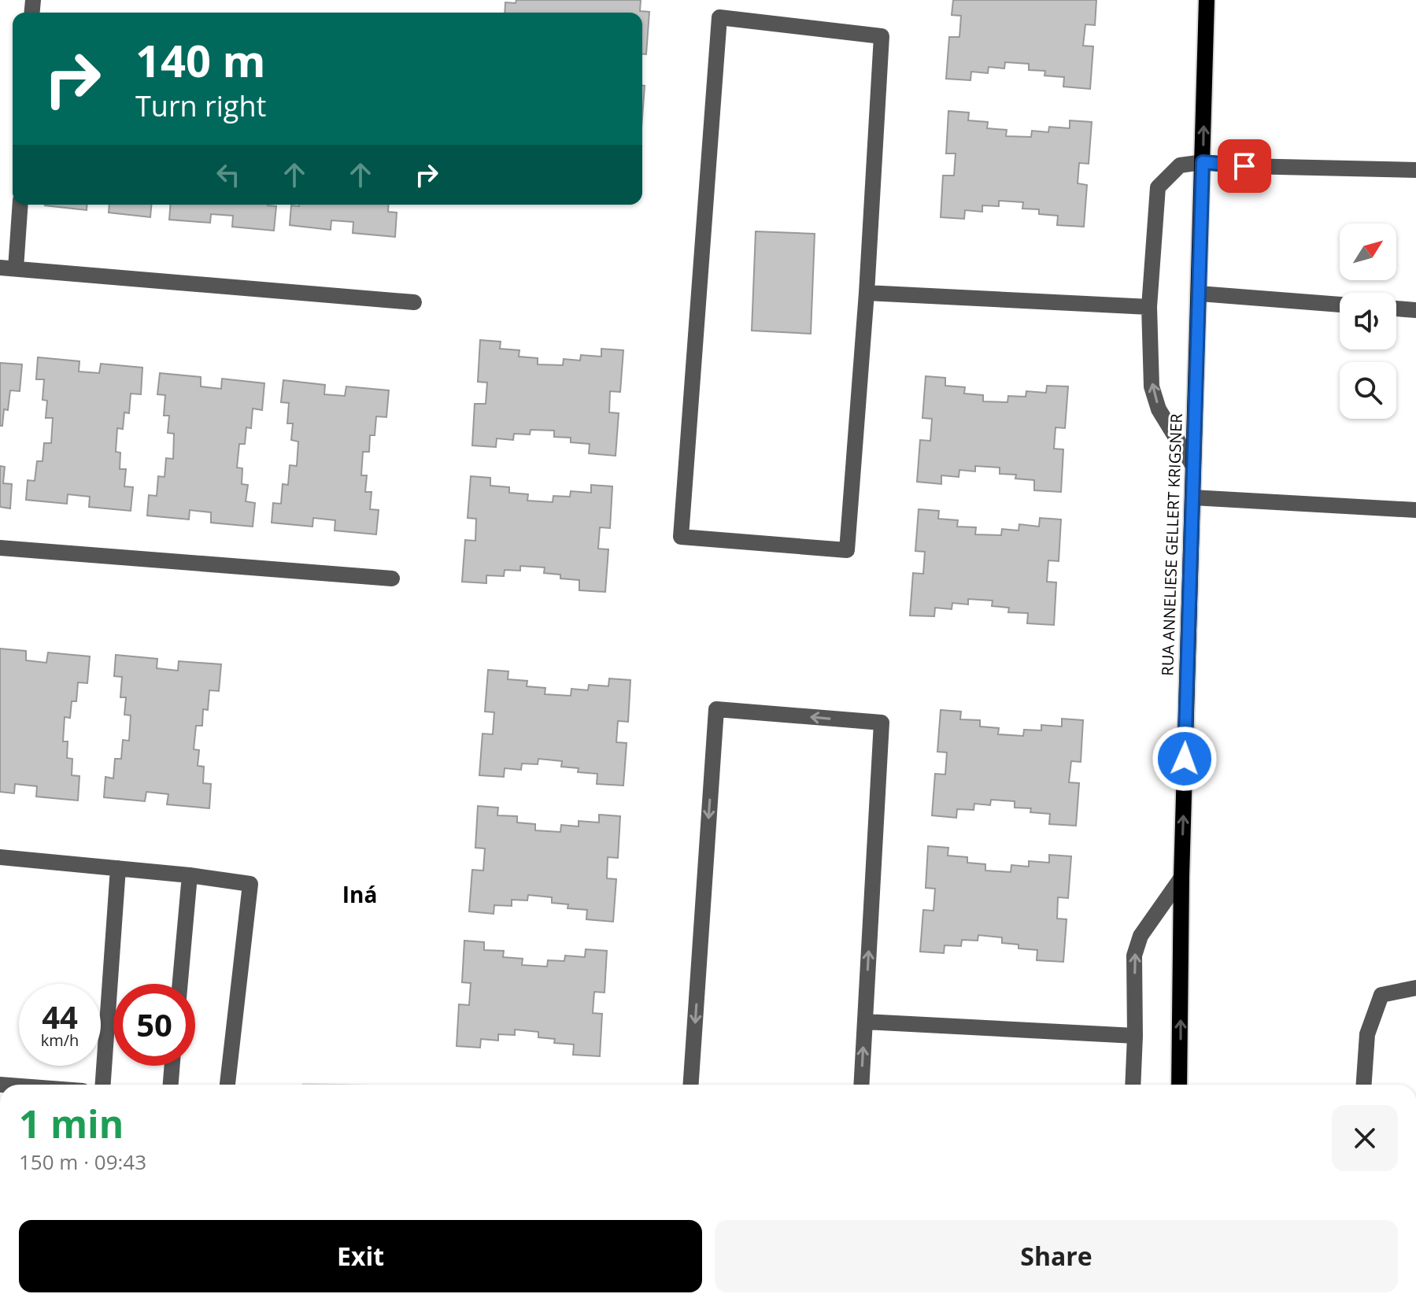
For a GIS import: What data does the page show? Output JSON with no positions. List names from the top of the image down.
{
  "streets": {
    "main road": ["RUA ANNELIESE GELLERT KRIGSNER"]
  },
  "one_way": ["RUA ANNELIESE GELLERT KRIGSNER"],
  "districts": ["Iná"],
  "north": "top right",
  "page": {
    "turn": ["140 m", "Turn right"],
    "speed": "44 km/h",
    "limit": "50",
    "heading": ["1 min", "150 m · 09:43"],
    "buttons": ["Exit", "Share"]
  }
}
